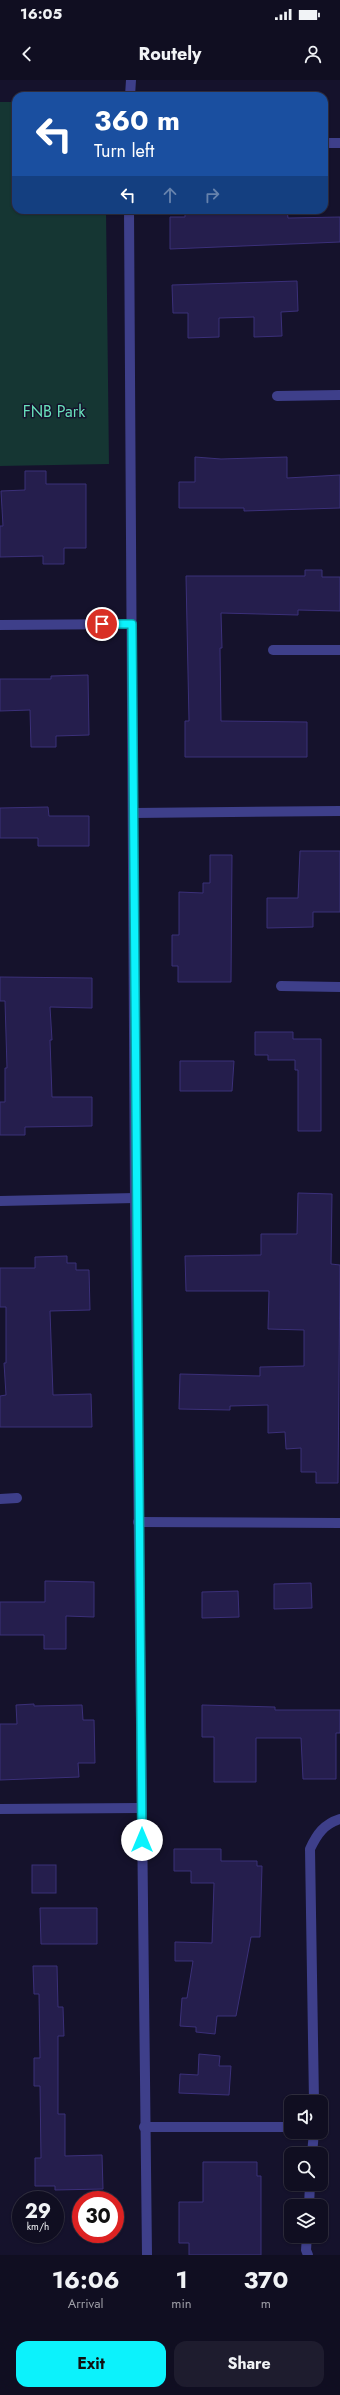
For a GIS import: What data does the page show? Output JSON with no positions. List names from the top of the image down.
{
  "parks": ["FNB Park"],
  "page": {
    "status": "16:05",
    "header": "Routely",
    "turn": ["360 m", "Turn left"],
    "speed": "29 km/h",
    "limit": "30",
    "eta": [
      "16:06",
      "Arrival",
      "1",
      "min",
      "370",
      "m"
    ],
    "buttons": ["Exit", "Share"]
  }
}
